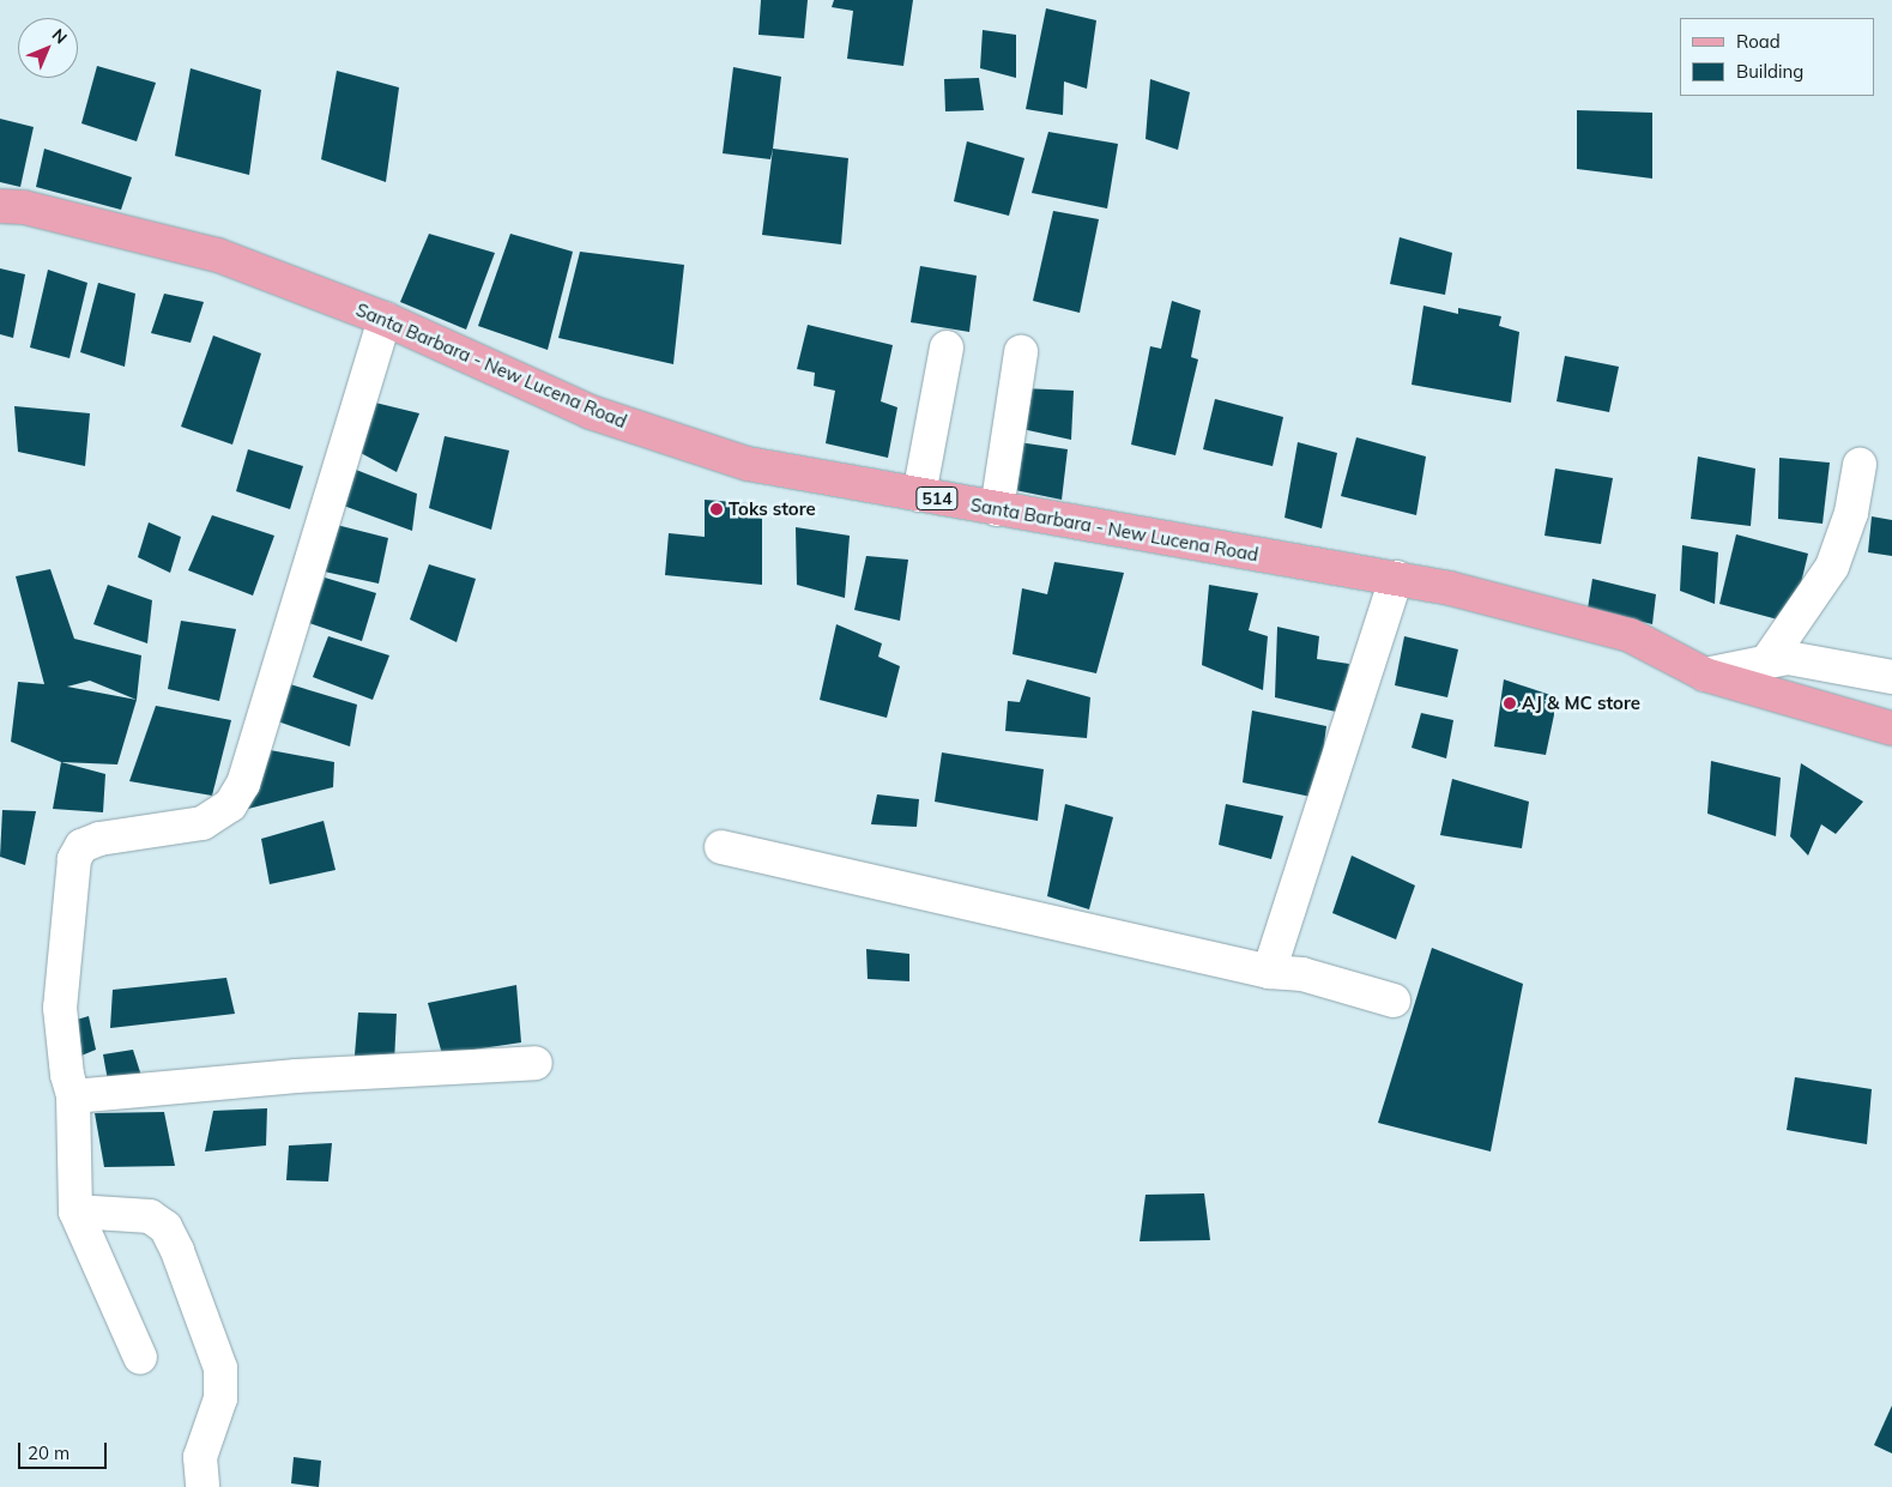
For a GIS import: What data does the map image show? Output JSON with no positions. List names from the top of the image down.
{
  "streets": {
    "main road": ["Santa Barbara - New Lucena Road", "514"]
  },
  "places": ["Toks store", "AJ & MC store"],
  "legend": ["Road", "Building"],
  "scale_bar": "20 m",
  "north": "top right"
}
